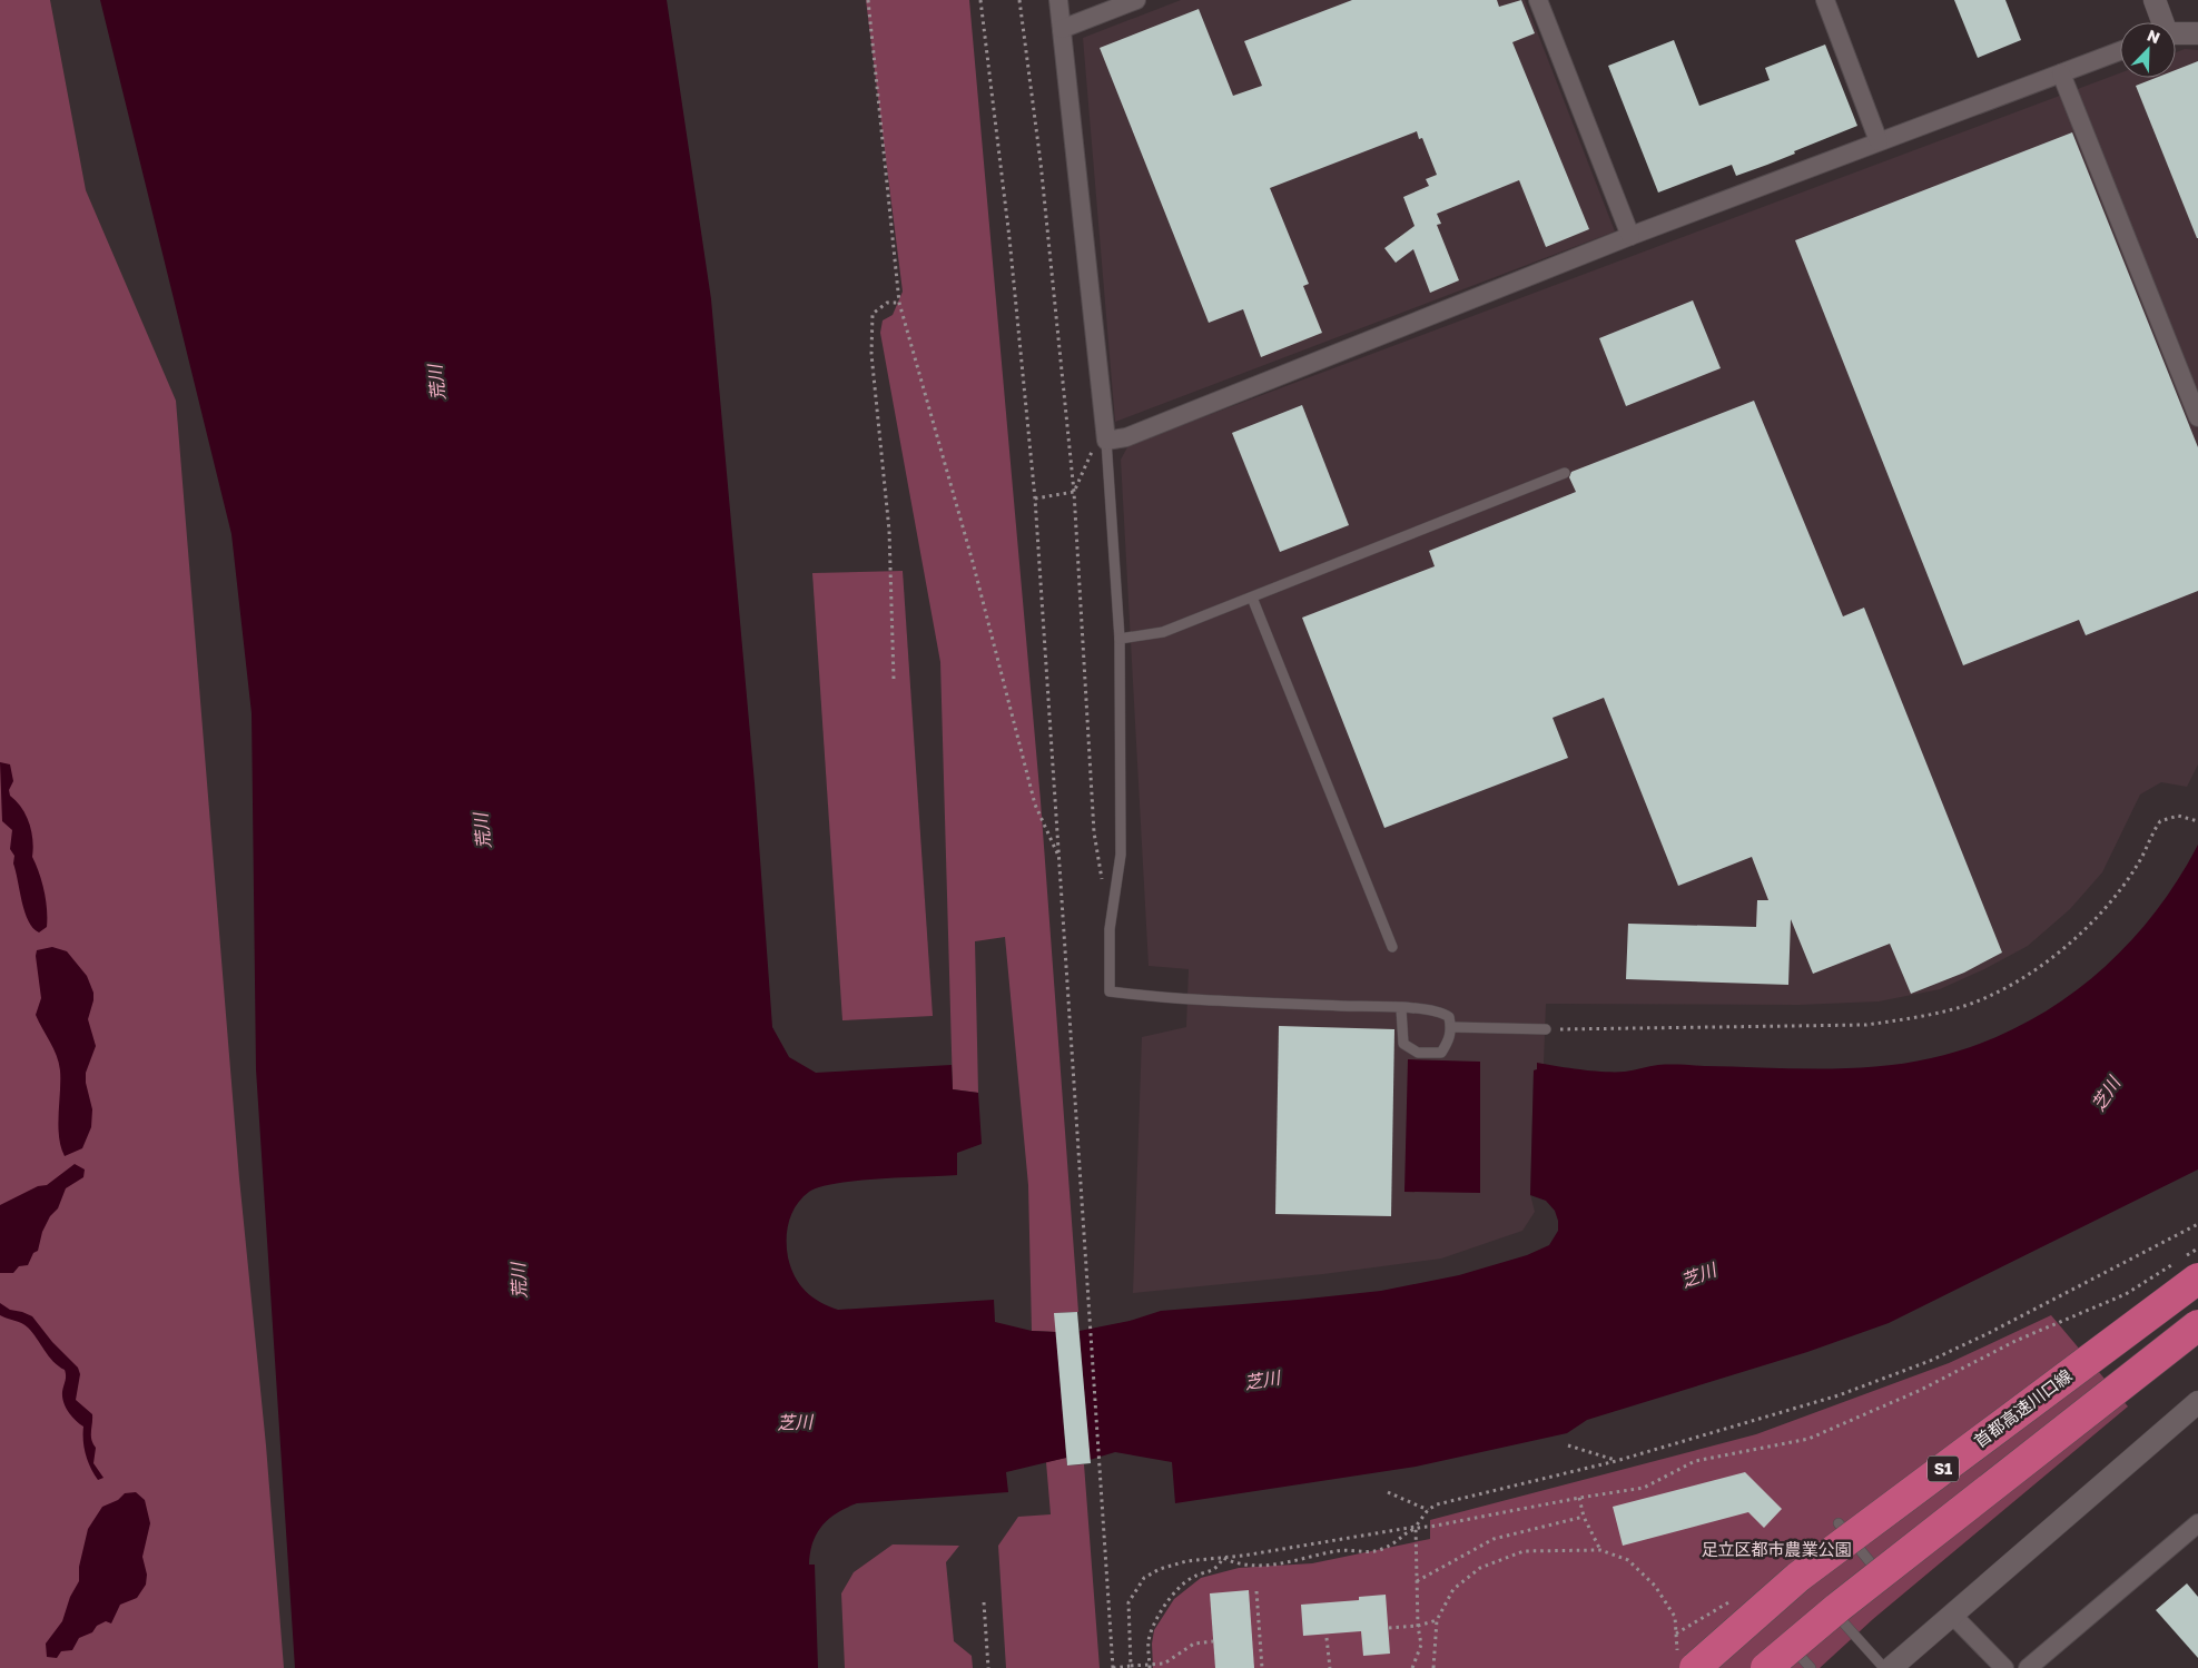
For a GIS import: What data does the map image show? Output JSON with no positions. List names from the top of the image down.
{
  "streets": {
    "highway": ["首都高速川口線", "S1"]
  },
  "water": ["荒川", "芝川"],
  "parks": ["足立区都市農業公園"],
  "north": "top right"
}
